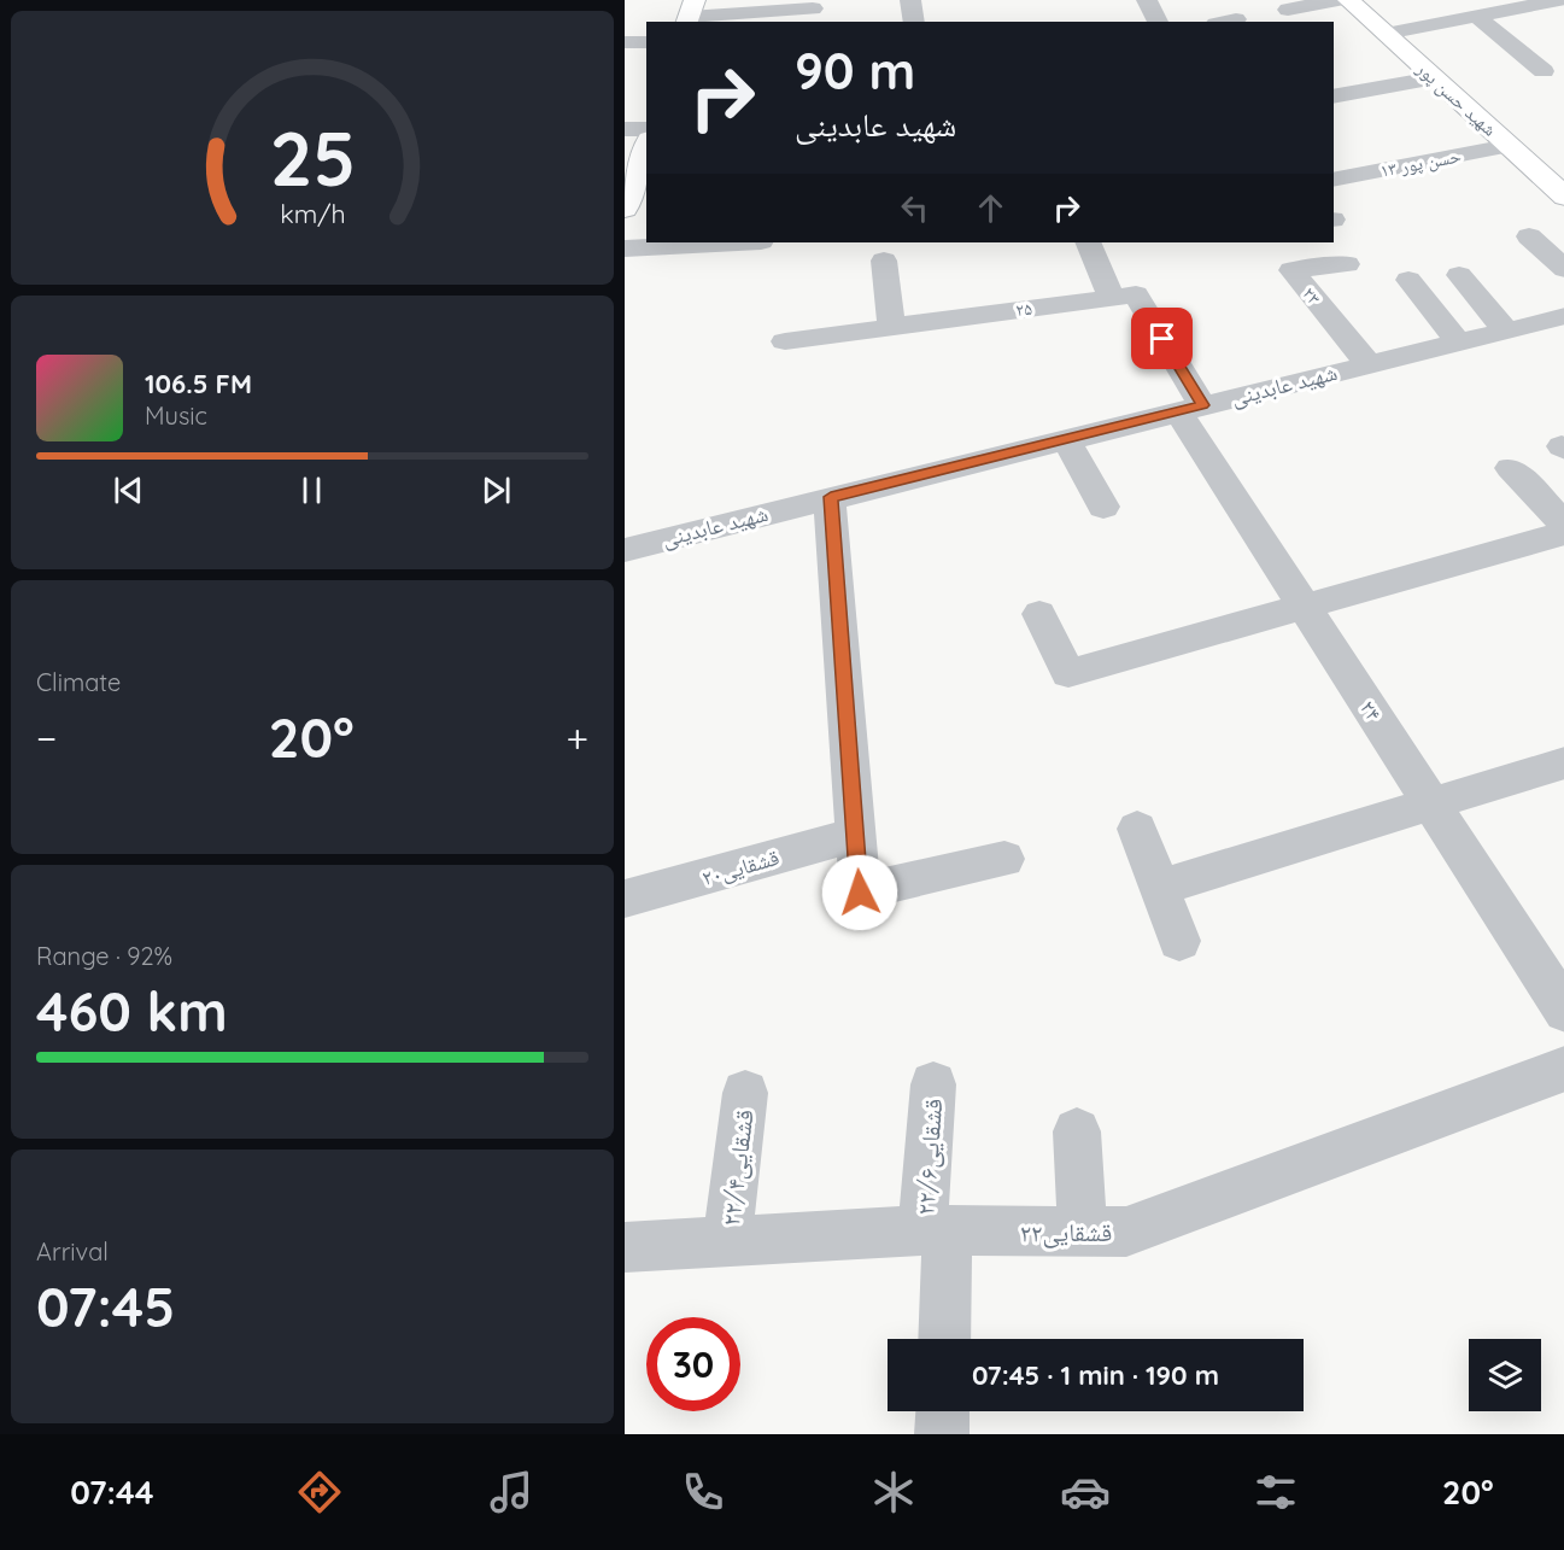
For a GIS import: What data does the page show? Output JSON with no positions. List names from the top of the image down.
{
  "streets": {
    "street": [
      "شهید حسن پور",
      "۱۳ حسن پور",
      "۲۳",
      "۲۵",
      "شهید عابدینی",
      "۲۴",
      "۲۰قشقایی",
      "۲۲/۶قشقایی",
      "۲۲/۴قشقایی",
      "۲۲قشقایی"
    ]
  },
  "crossings": [
    ["شهید حسن پور", "۱۳ حسن پور"],
    ["۲۳", "شهید عابدینی"],
    ["۲۵", "شهید عابدینی"],
    ["۲۵", "۲۴"],
    ["شهید عابدینی", "۲۴"],
    ["۲۲/۶قشقایی", "۲۲قشقایی"],
    ["۲۲/۴قشقایی", "۲۲قشقایی"]
  ],
  "page": {
    "turn": ["90 m", "شهید عابدینی"],
    "song": ["106.5 FM", "Music"],
    "tile": [
      "Climate",
      ["Range · 92%", "460 km"],
      ["Arrival", "07:45"]
    ],
    "heat": ["−", "20°", "+"],
    "limit": "30",
    "trip": "07:45 · 1 min · 190 m",
    "tabs": ["07:44", "20°"],
    "gauge": ["25", "km/h"]
  }
}
